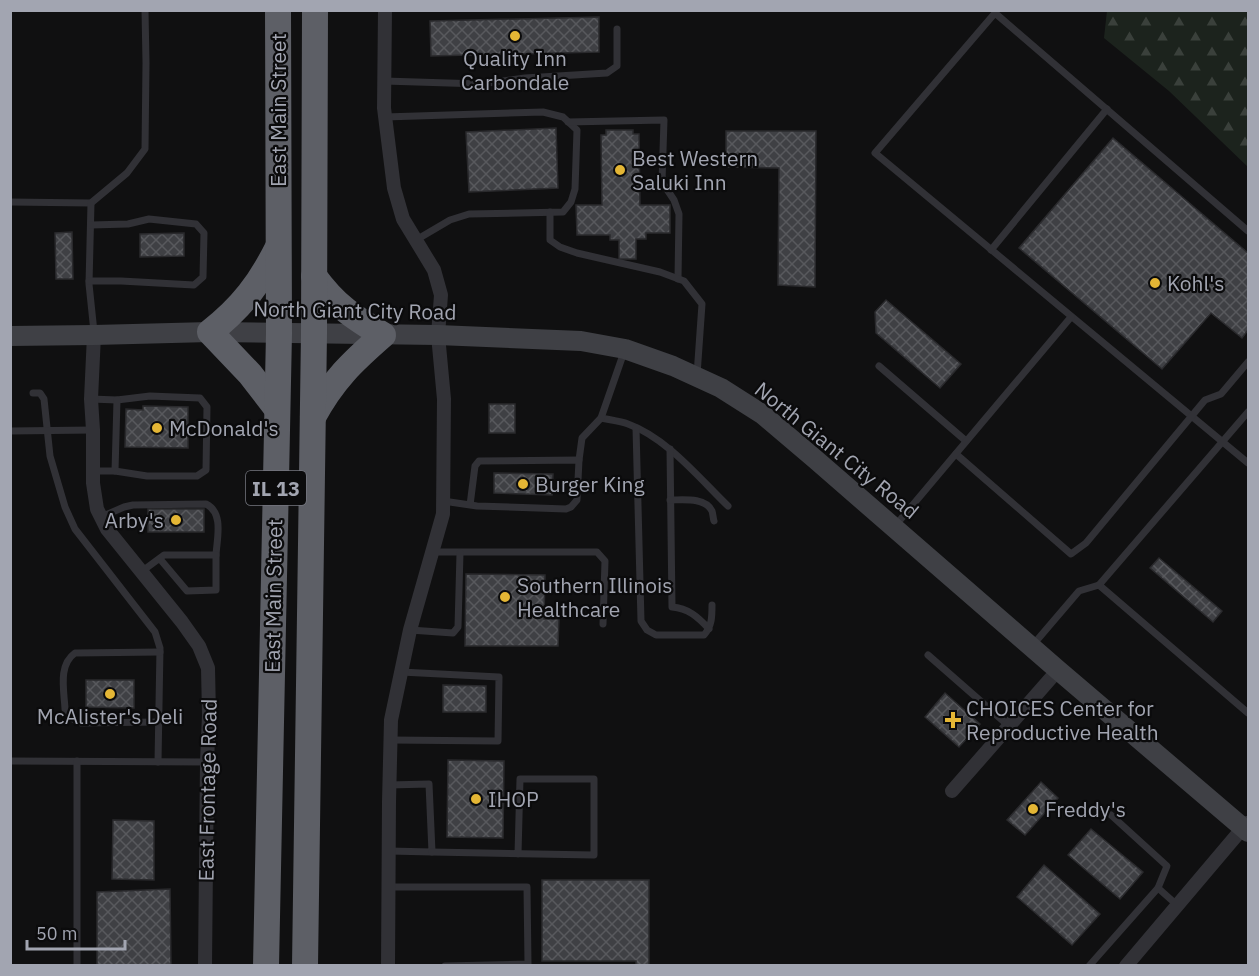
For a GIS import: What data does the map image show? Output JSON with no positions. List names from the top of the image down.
{
  "streets": {
    "highway": ["East Main Street", "IL 13"],
    "street": ["North Giant City Road", "East Frontage Road"]
  },
  "crossings": [
    ["East Main Street", "North Giant City Road"]
  ],
  "places": {
    "other": [
      "Quality Inn Carbondale",
      "Best Western Saluki Inn",
      "Kohl's",
      "McDonald's",
      "Burger King",
      "Arby's",
      "Southern Illinois Healthcare",
      "McAlister's Deli",
      "IHOP",
      "Freddy's"
    ],
    "health": ["CHOICES Center for Reproductive Health"]
  },
  "scale_bar": "50 m"
}
